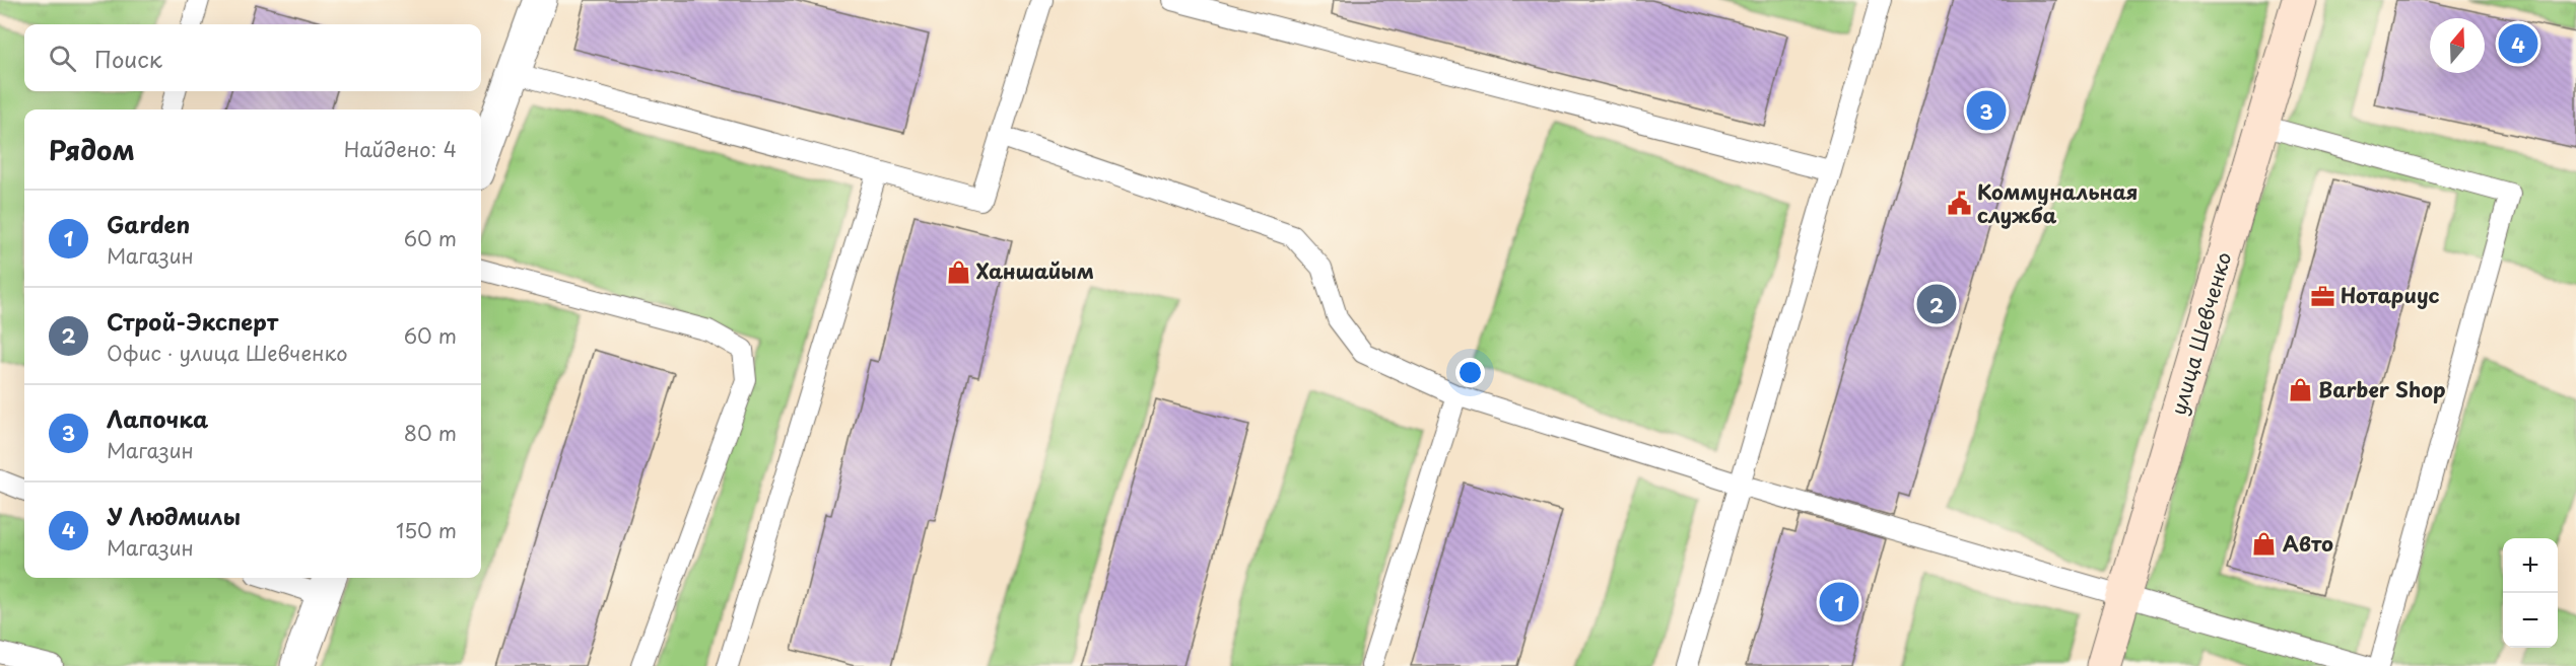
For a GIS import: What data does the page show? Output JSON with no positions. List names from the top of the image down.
{
  "streets": {
    "street": ["улица Шевченко"]
  },
  "places": {
    "public building": ["Коммунальная служба"],
    "shop": ["Ханшайым", "Barber Shop", "Авто"],
    "office": ["Нотариус"]
  },
  "north": "top",
  "page": {
    "pins": [
      "4",
      "3",
      "2",
      "1"
    ],
    "search": "Поиск",
    "heading": ["Рядом", "Найдено: 4"],
    "list": [
      {
        "mark": "1",
        "name": "Garden",
        "note": "Магазин",
        "value": "60 m"
      },
      {
        "mark": "2",
        "name": "Строй-Эксперт",
        "note": "Офис · улица Шевченко",
        "value": "60 m"
      },
      {
        "mark": "3",
        "name": "Лапочка",
        "note": "Магазин",
        "value": "80 m"
      },
      {
        "mark": "4",
        "name": "У Людмилы",
        "note": "Магазин",
        "value": "150 m"
      }
    ],
    "map_buttons": ["+", "−"]
  }
}
